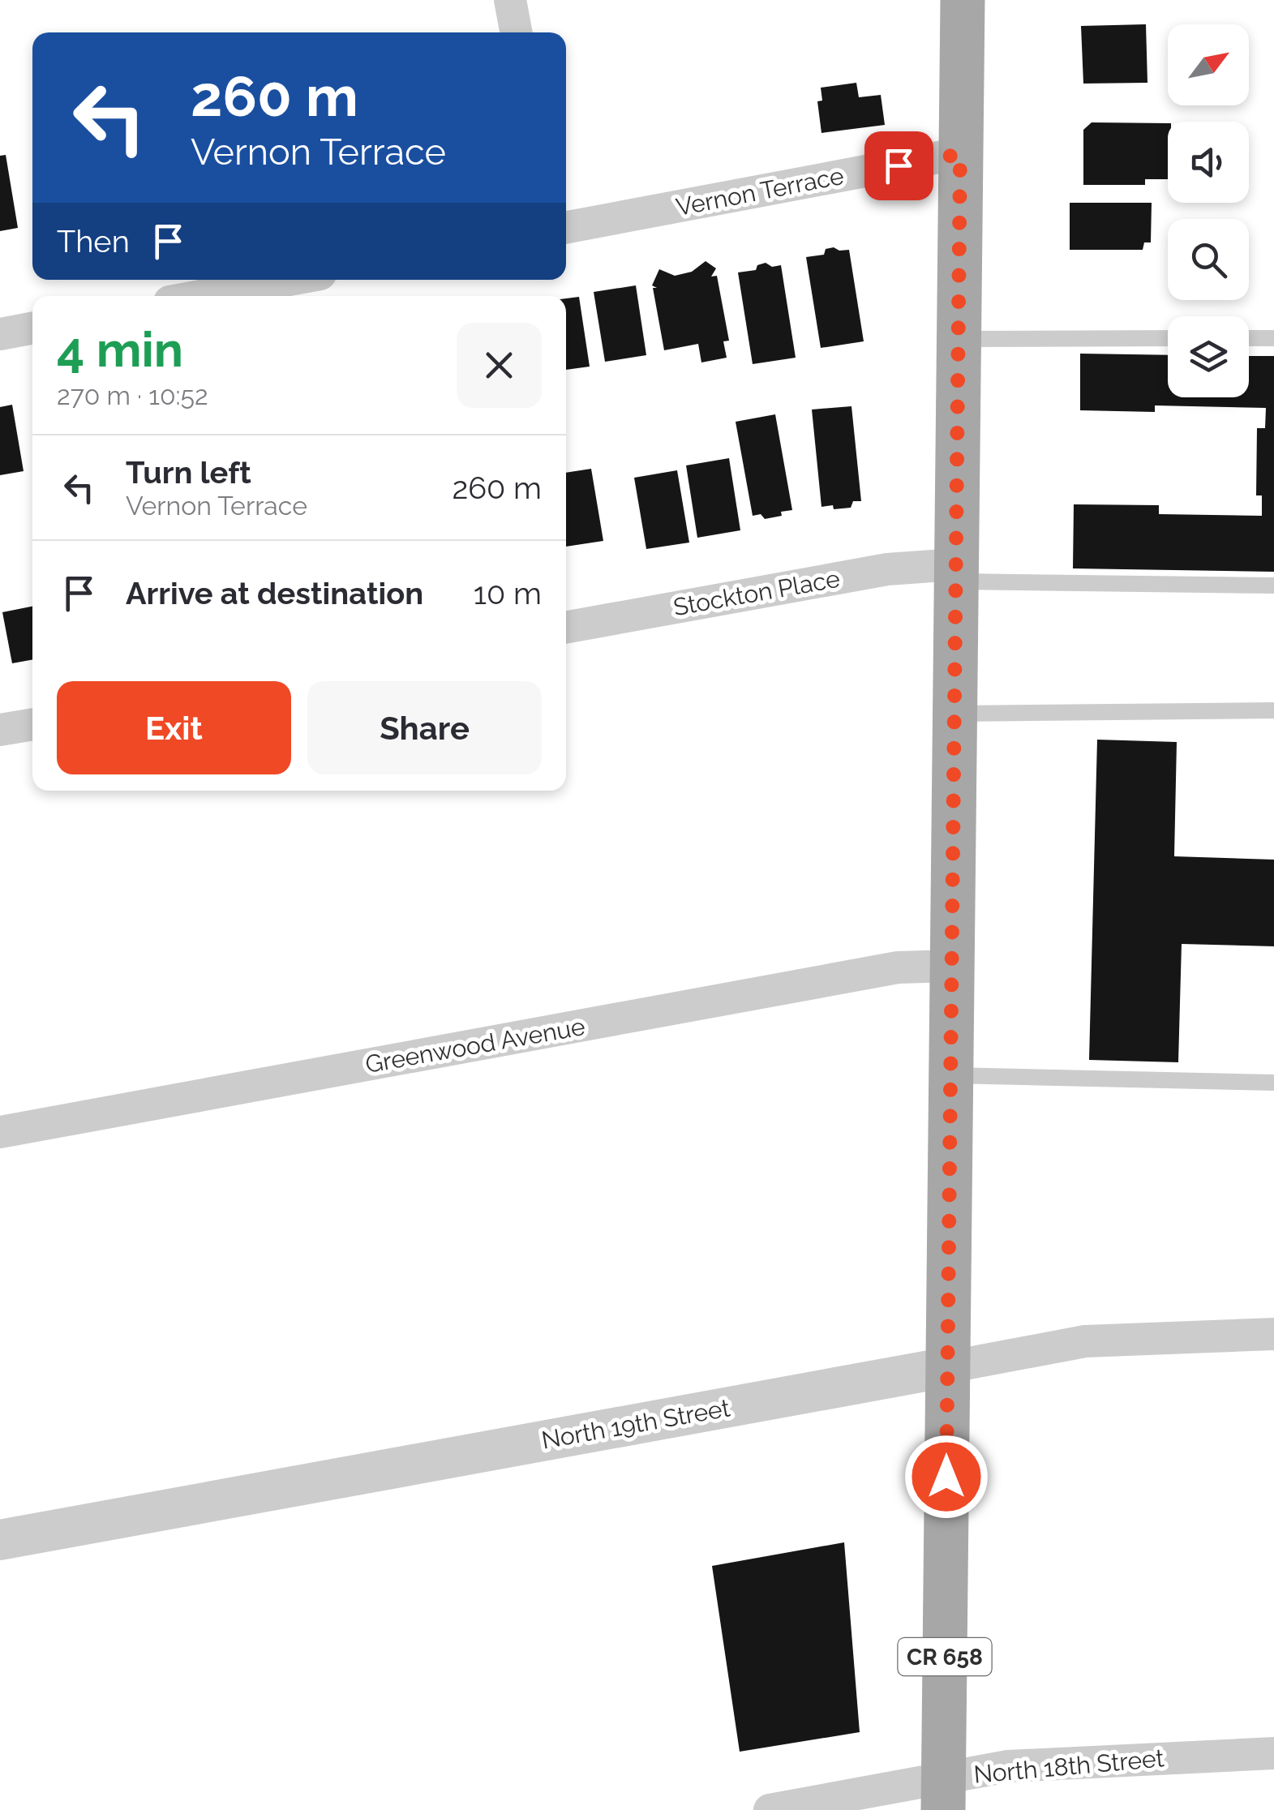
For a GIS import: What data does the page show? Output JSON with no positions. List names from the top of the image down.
{
  "streets": {
    "main road": ["CR 658"],
    "street": [
      "Vernon Terrace",
      "Stockton Place",
      "Greenwood Avenue",
      "North 19th Street",
      "North 18th Street"
    ]
  },
  "crossings": [
    ["Vernon Terrace", "CR 658"],
    ["Stockton Place", "CR 658"],
    ["Greenwood Avenue", "CR 658"],
    ["North 19th Street", "CR 658"],
    ["CR 658", "North 18th Street"]
  ],
  "north": "top right",
  "page": {
    "turn": ["260 m", "Vernon Terrace"],
    "then": "Then",
    "heading": ["4 min", "270 m · 10:52"],
    "list": [
      {
        "name": "Turn left",
        "note": "Vernon Terrace",
        "value": "260 m"
      },
      {
        "name": "Arrive at destination",
        "value": "10 m"
      }
    ],
    "buttons": ["Exit", "Share"]
  }
}
